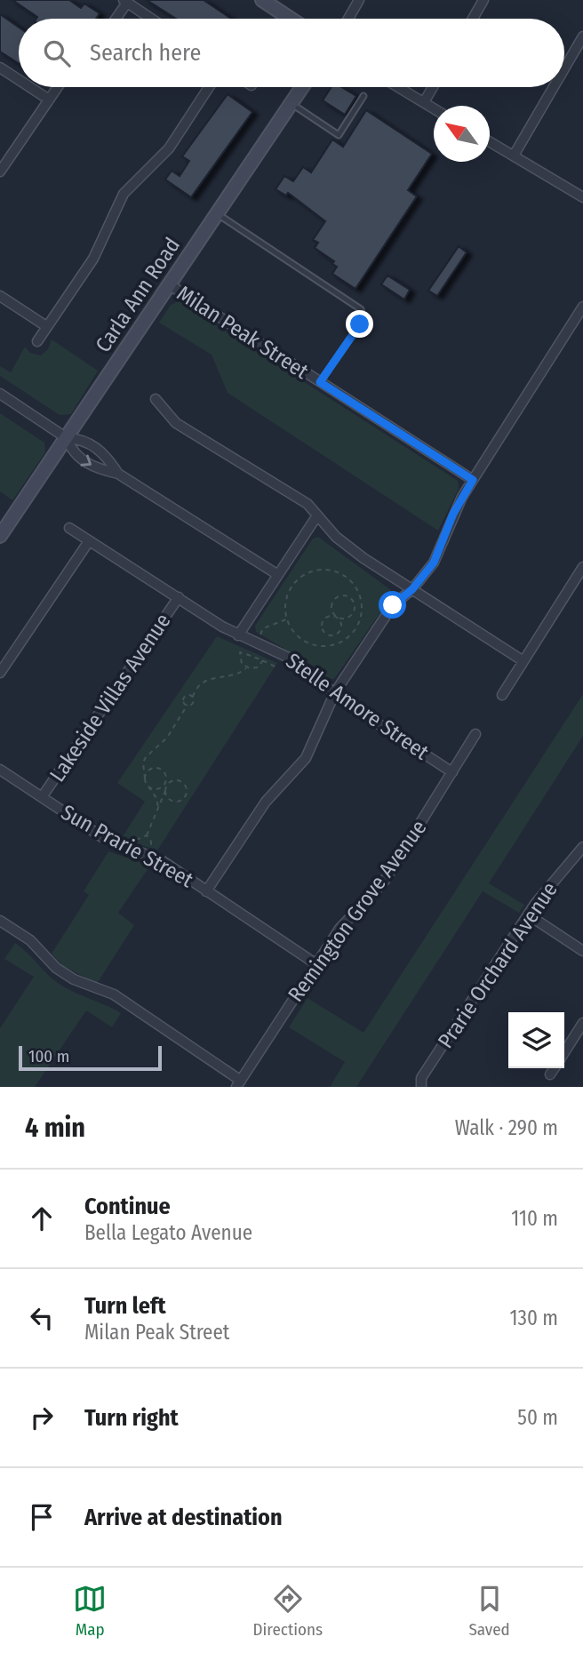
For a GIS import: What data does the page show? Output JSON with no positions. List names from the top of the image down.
{
  "streets": {
    "street": [
      "Carla Ann Road",
      "Milan Peak Street",
      "Lakeside Villas Avenue",
      "Stelle Amore Street",
      "Sun Prarie Street",
      "Remington Grove Avenue",
      "Prarie Orchard Avenue"
    ]
  },
  "crossings": [
    ["Carla Ann Road", "Milan Peak Street"],
    ["Lakeside Villas Avenue", "Stelle Amore Street"],
    ["Lakeside Villas Avenue", "Sun Prarie Street"],
    ["Stelle Amore Street", "Remington Grove Avenue"],
    ["Sun Prarie Street", "Remington Grove Avenue"]
  ],
  "scale_bar": "100 m",
  "north": "top left",
  "page": {
    "search": "Search here",
    "scale": "100 m",
    "heading": ["4 min", "Walk · 290 m"],
    "list": [
      ["Continue", "Bella Legato Avenue", "110 m"],
      ["Turn left", "Milan Peak Street", "130 m"],
      ["Turn right", "50 m"],
      "Arrive at destination"
    ],
    "nav": ["Map", "Directions", "Saved"]
  }
}
